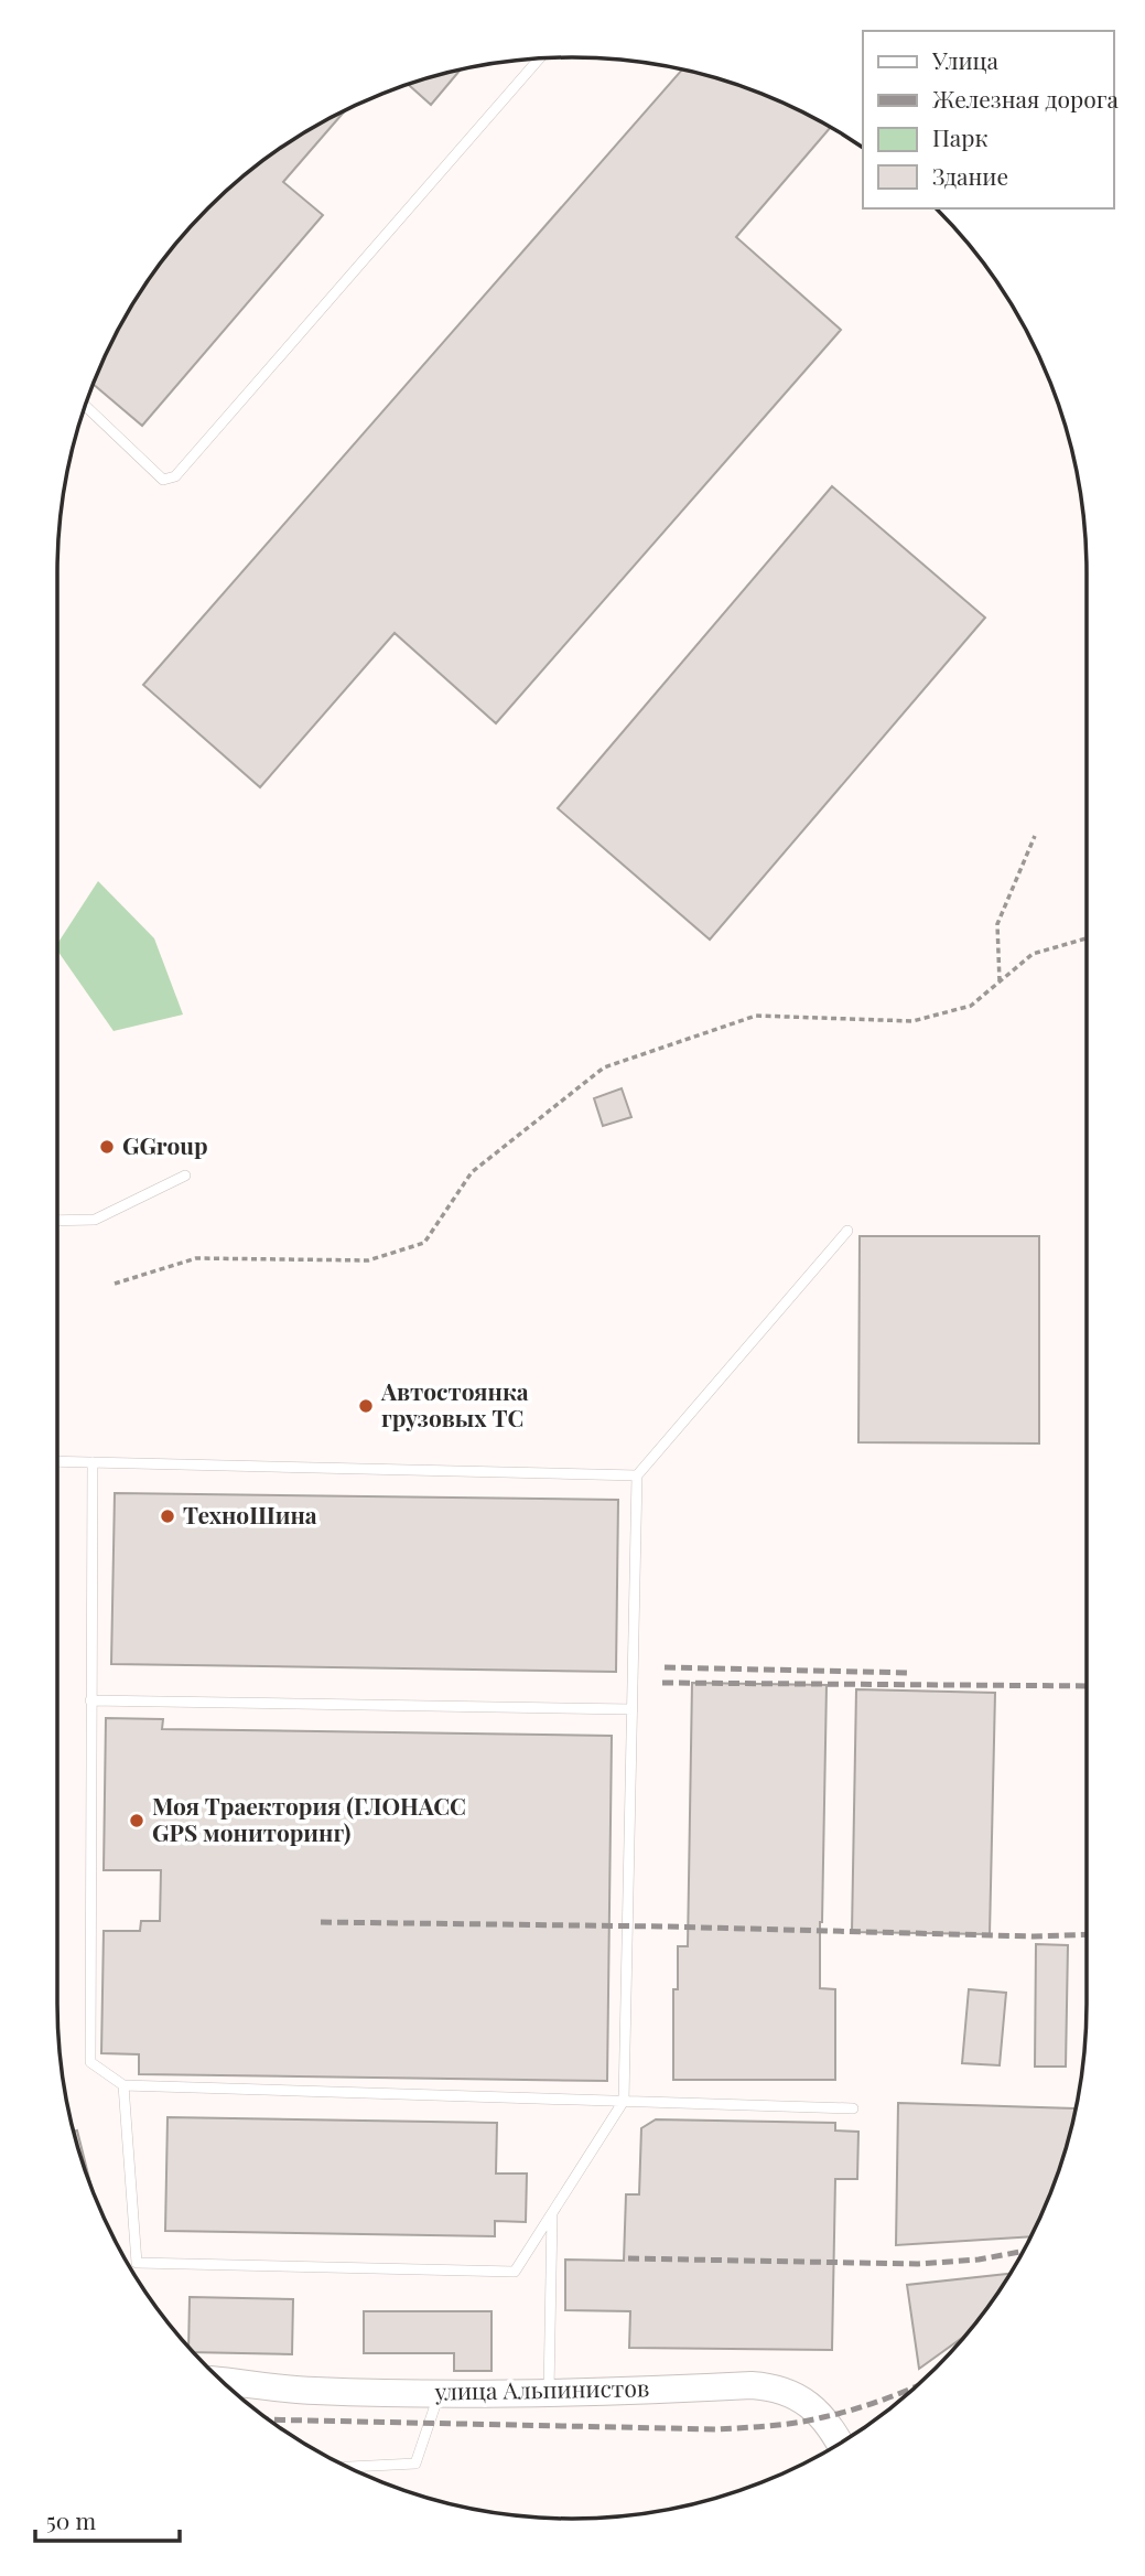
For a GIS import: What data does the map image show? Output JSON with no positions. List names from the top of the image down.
{
  "streets": {
    "main road": ["улица Альпинистов"]
  },
  "places": [
    "GGroup",
    "Автостоянка грузовых ТС",
    "ТехноШина",
    "Моя Траектория (ГЛОНАСС GPS мониторинг)"
  ],
  "legend": [
    "Улица",
    "Железная дорога",
    "Парк",
    "Здание"
  ],
  "scale_bar": "50 m"
}
